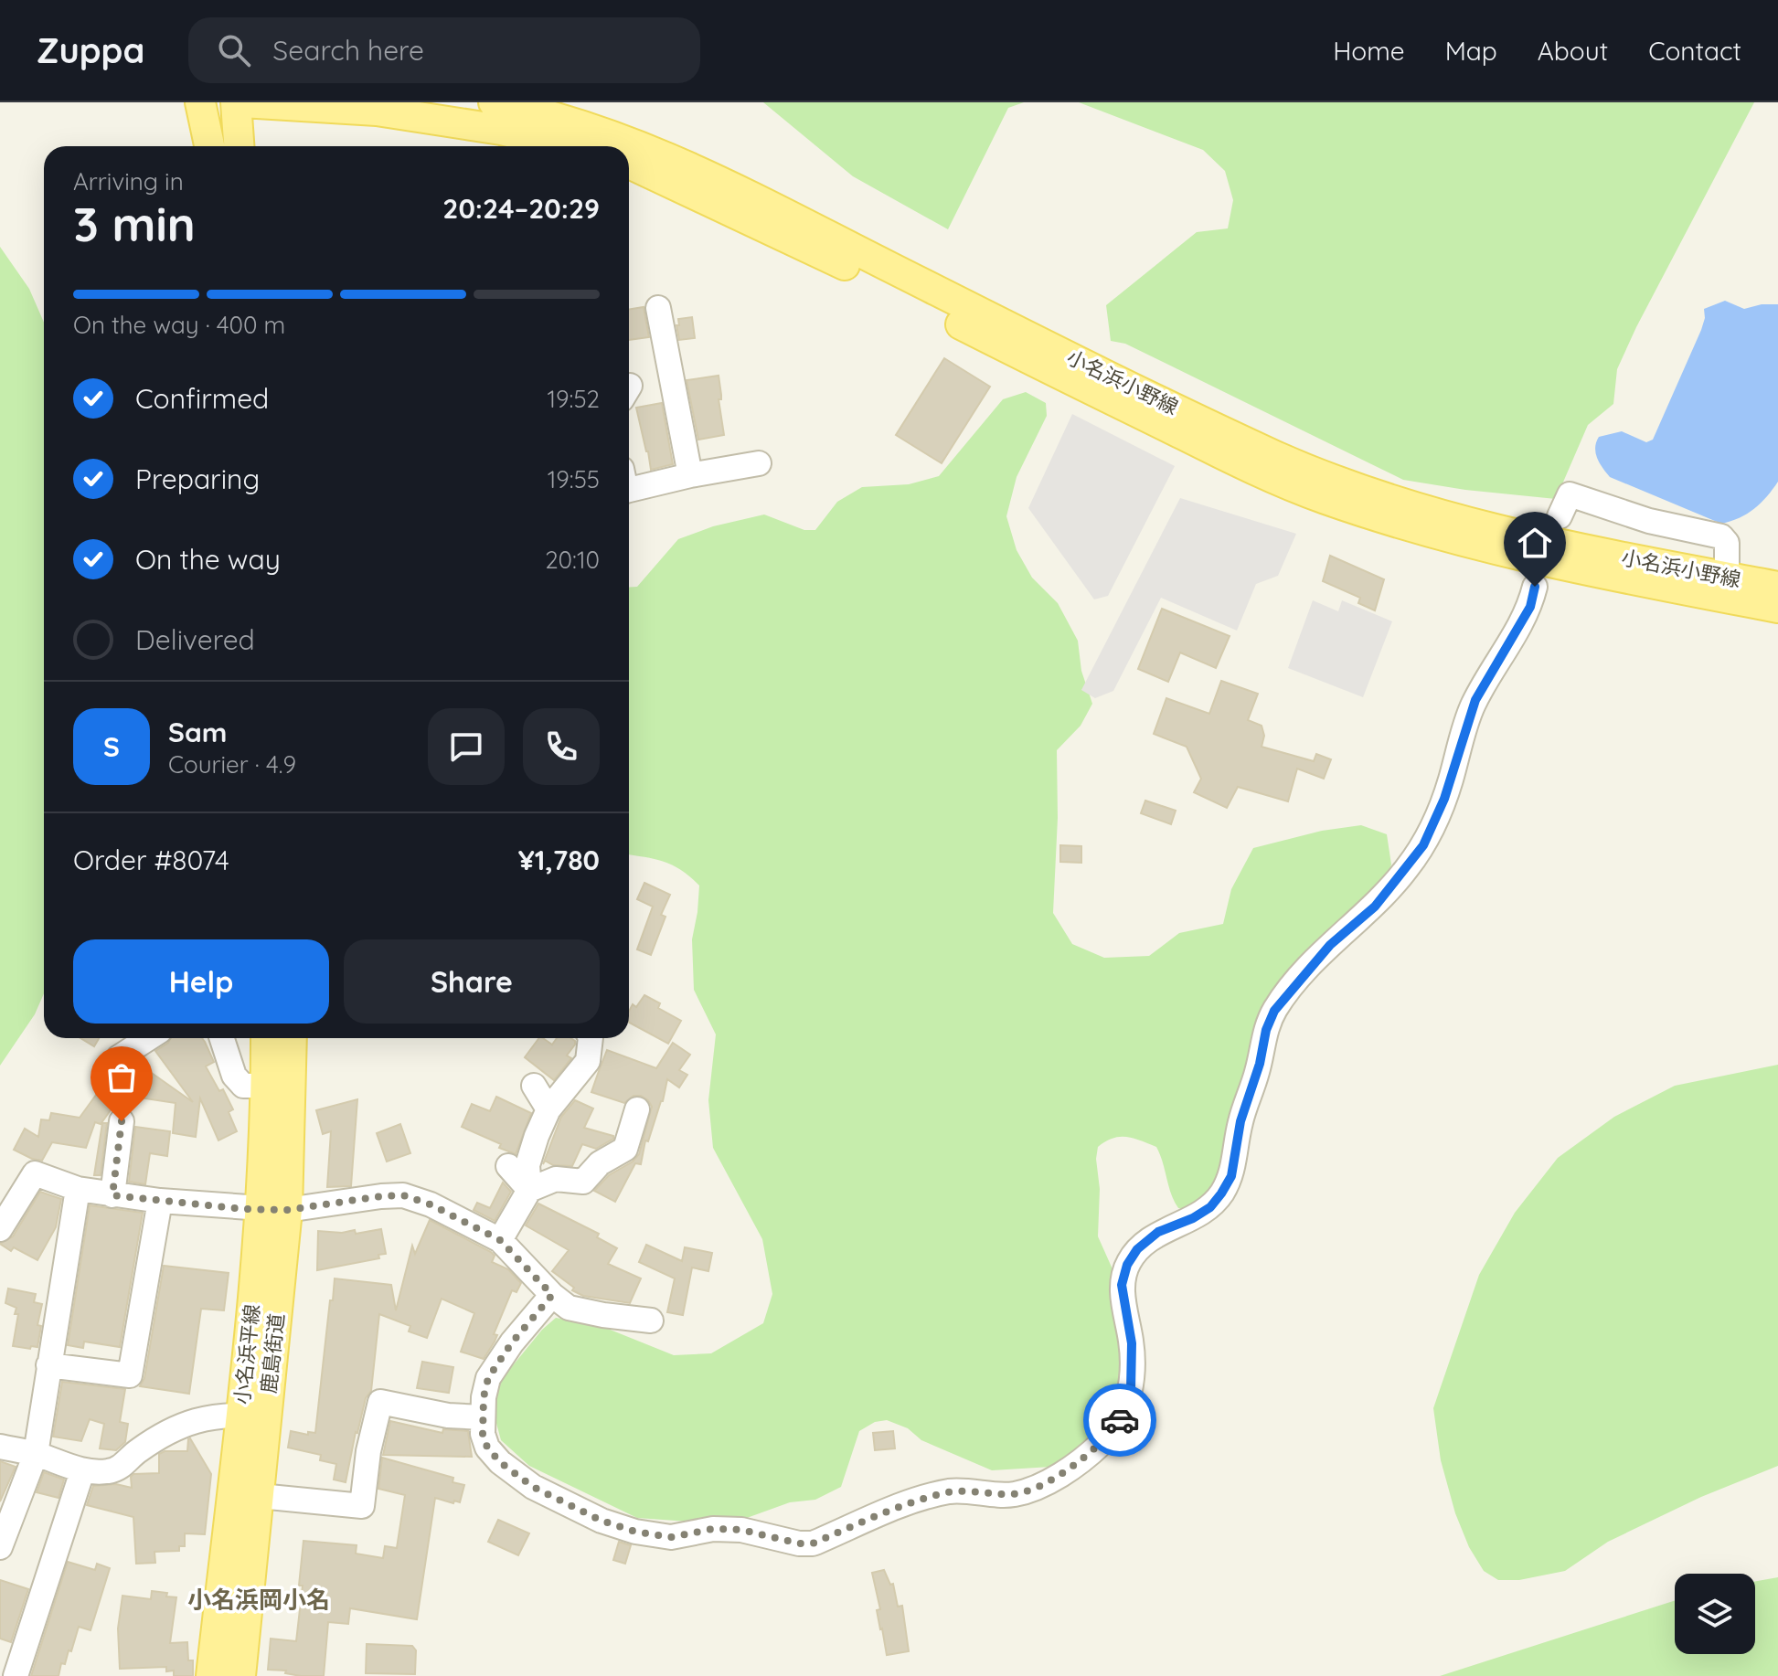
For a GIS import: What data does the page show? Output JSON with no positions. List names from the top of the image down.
{
  "streets": {
    "main road": ["小名浜小野線", "鹿島街道", "小名浜平線"]
  },
  "crossings": [
    ["鹿島街道", "小名浜平線"]
  ],
  "districts": ["小名浜岡小名"],
  "page": {
    "header": "Zuppa",
    "search": "Search here",
    "nav": [
      "Home",
      "Map",
      "About",
      "Contact"
    ],
    "heading": ["3 min", "Arriving in", "20:24–20:29"],
    "panel": [
      "Sam",
      "Courier · 4.9",
      "Order #8074",
      "¥1,780"
    ],
    "bar": "On the way · 400 m",
    "list": [
      ["Confirmed", "19:52"],
      ["Preparing", "19:55"],
      ["On the way", "20:10"],
      "Delivered"
    ],
    "round": "S",
    "buttons": ["Help", "Share"]
  }
}
